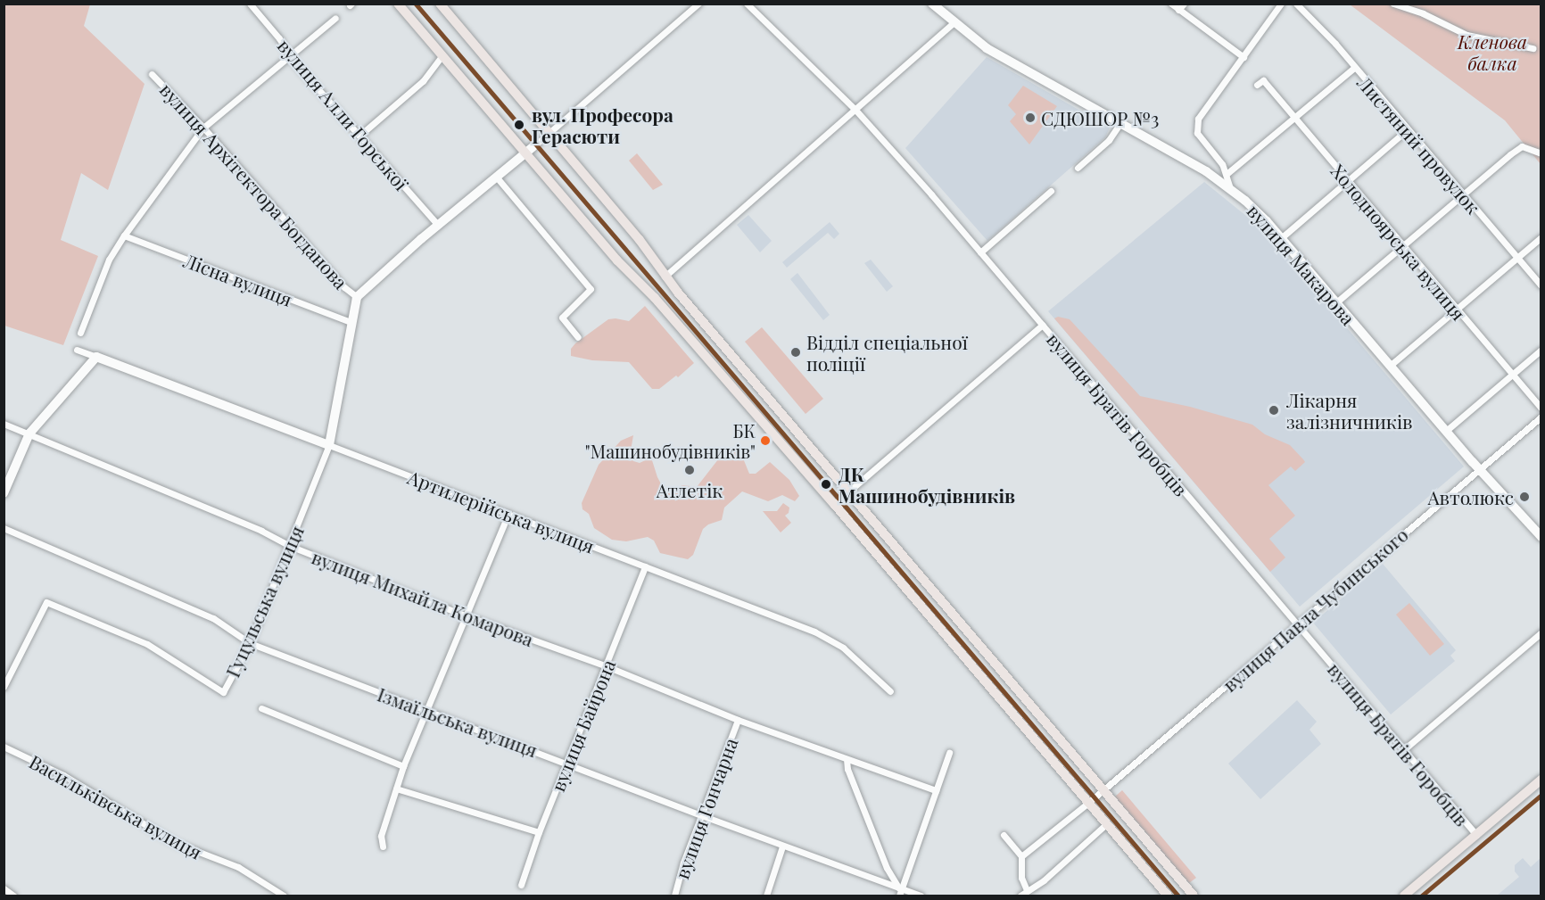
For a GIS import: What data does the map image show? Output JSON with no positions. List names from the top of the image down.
{
  "streets": {
    "street": [
      "вулиця Алли Горської",
      "Листяний провулок",
      "вулиця Архітектора Богданова",
      "Холодноярська вулиця",
      "вулиця Макарова",
      "Лісна вулиця",
      "вулиця Братів Горобців",
      "Артилерійська вулиця",
      "вулиця Михайла Комарова",
      "Гуцульська вулиця",
      "вулиця Павла Чубинського",
      "Ізмаїльська вулиця",
      "вулиця Байрона",
      "Васильківська вулиця",
      "вулиця Гончарна"
    ]
  },
  "crossings": [
    ["вулиця Макарова", "вулиця Павла Чубинського"],
    ["вулиця Братів Горобців", "вулиця Павла Чубинського"],
    ["Артилерійська вулиця", "Гуцульська вулиця"],
    ["Артилерійська вулиця", "вулиця Байрона"],
    ["вулиця Михайла Комарова", "Гуцульська вулиця"],
    ["вулиця Михайла Комарова", "вулиця Байрона"],
    ["вулиця Михайла Комарова", "вулиця Гончарна"],
    ["Гуцульська вулиця", "Ізмаїльська вулиця"],
    ["Ізмаїльська вулиця", "вулиця Байрона"],
    ["Ізмаїльська вулиця", "вулиця Гончарна"]
  ],
  "parks": ["Кленова балка"],
  "places": [
    "СДЮШОР №3",
    "вул. Професора Герасюти",
    "Відділ спеціальної поліції",
    "Лікарня залізничників",
    "БК \"Машинобудівників\"",
    "Атлетік",
    "ДК Машинобудівників",
    "Автолюкс"
  ]
}
